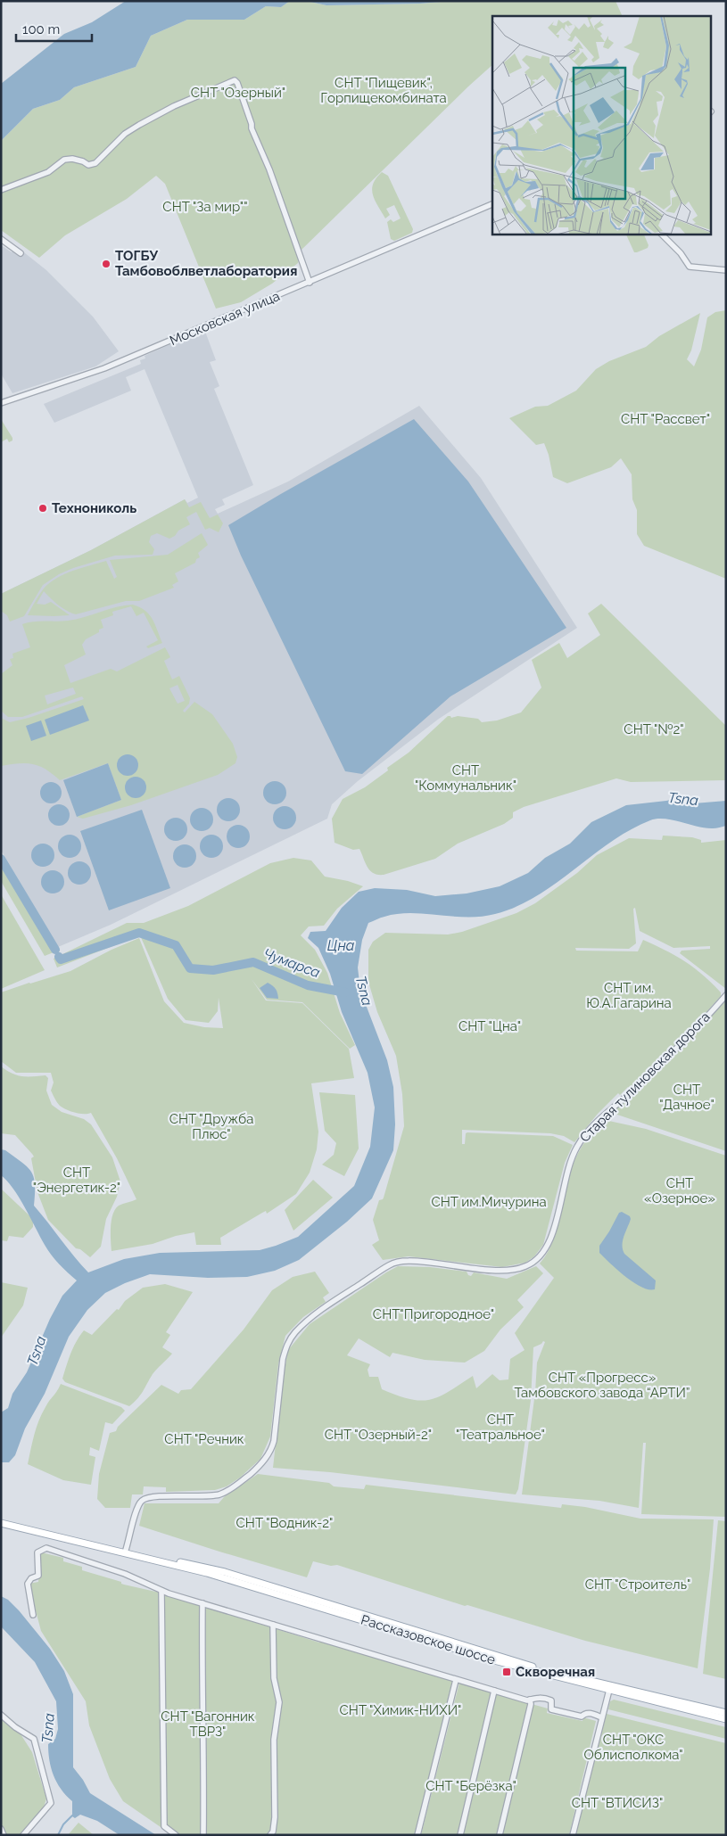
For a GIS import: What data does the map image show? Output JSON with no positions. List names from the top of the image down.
{
  "streets": {
    "main road": ["Рассказовское шоссе"],
    "street": ["Московская улица", "Старая тулиновская дорога"]
  },
  "crossings": [
    ["Старая тулиновская дорога", "Рассказовское шоссе"]
  ],
  "water": ["Tsna", "Цна", "Чумарса"],
  "parks": [
    "СНТ \"Пищевик\", Горпищекомбината",
    "СНТ \"Озерный\"",
    "СНТ \"За мир\"\"",
    "СНТ \"Рассвет\"",
    "СНТ \"№2\"",
    "СНТ \"Коммунальник\"",
    "СНТ им. Ю.А.Гагарина",
    "СНТ \"Цна\"",
    "СНТ \"Дачное\"",
    "СНТ \"Дружба Плюс\"",
    "СНТ \"Энергетик-2\"",
    "СНТ «Озерное»",
    "СНТ им.Мичурина",
    "СНТ\"Пригородное\"",
    "СНТ «Прогресс» Тамбовского завода “АРТИ”",
    "СНТ \"Театральное\"",
    "СНТ \"Озерный-2\"",
    "СНТ \"Речник",
    "СНТ \"Водник-2\"",
    "СНТ \"Строитель\"",
    "СНТ \"Химик-НИХИ\"",
    "СНТ \"Вагонник ТВРЗ\"",
    "СНТ \"ОКС Облисполкома\"",
    "СНТ \"Берёзка\"",
    "СНТ \"ВТИСИЗ\""
  ],
  "places": {
    "other": ["ТОГБУ Тамбовоблветлаборатория", "Технониколь"],
    "transit": ["Скворечная"]
  },
  "scale_bar": "100 m"
}
